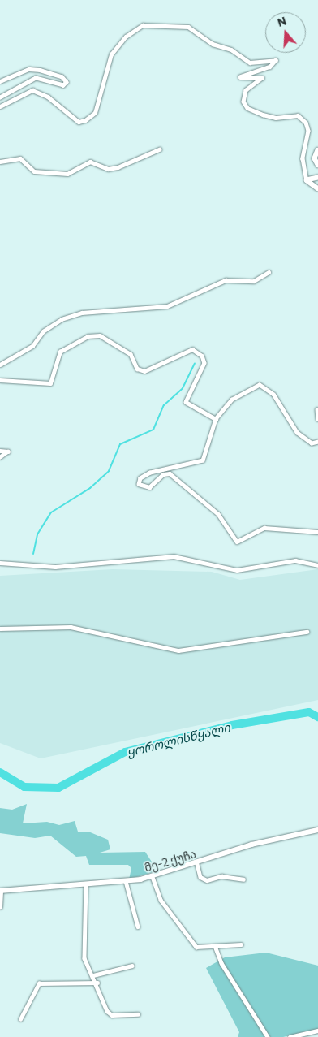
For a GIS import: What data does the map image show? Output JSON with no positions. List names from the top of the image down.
{
  "streets": {
    "street": ["მე-2 ქუჩა"]
  },
  "water": ["ყოროლისწყალი"],
  "north": "top"
}
